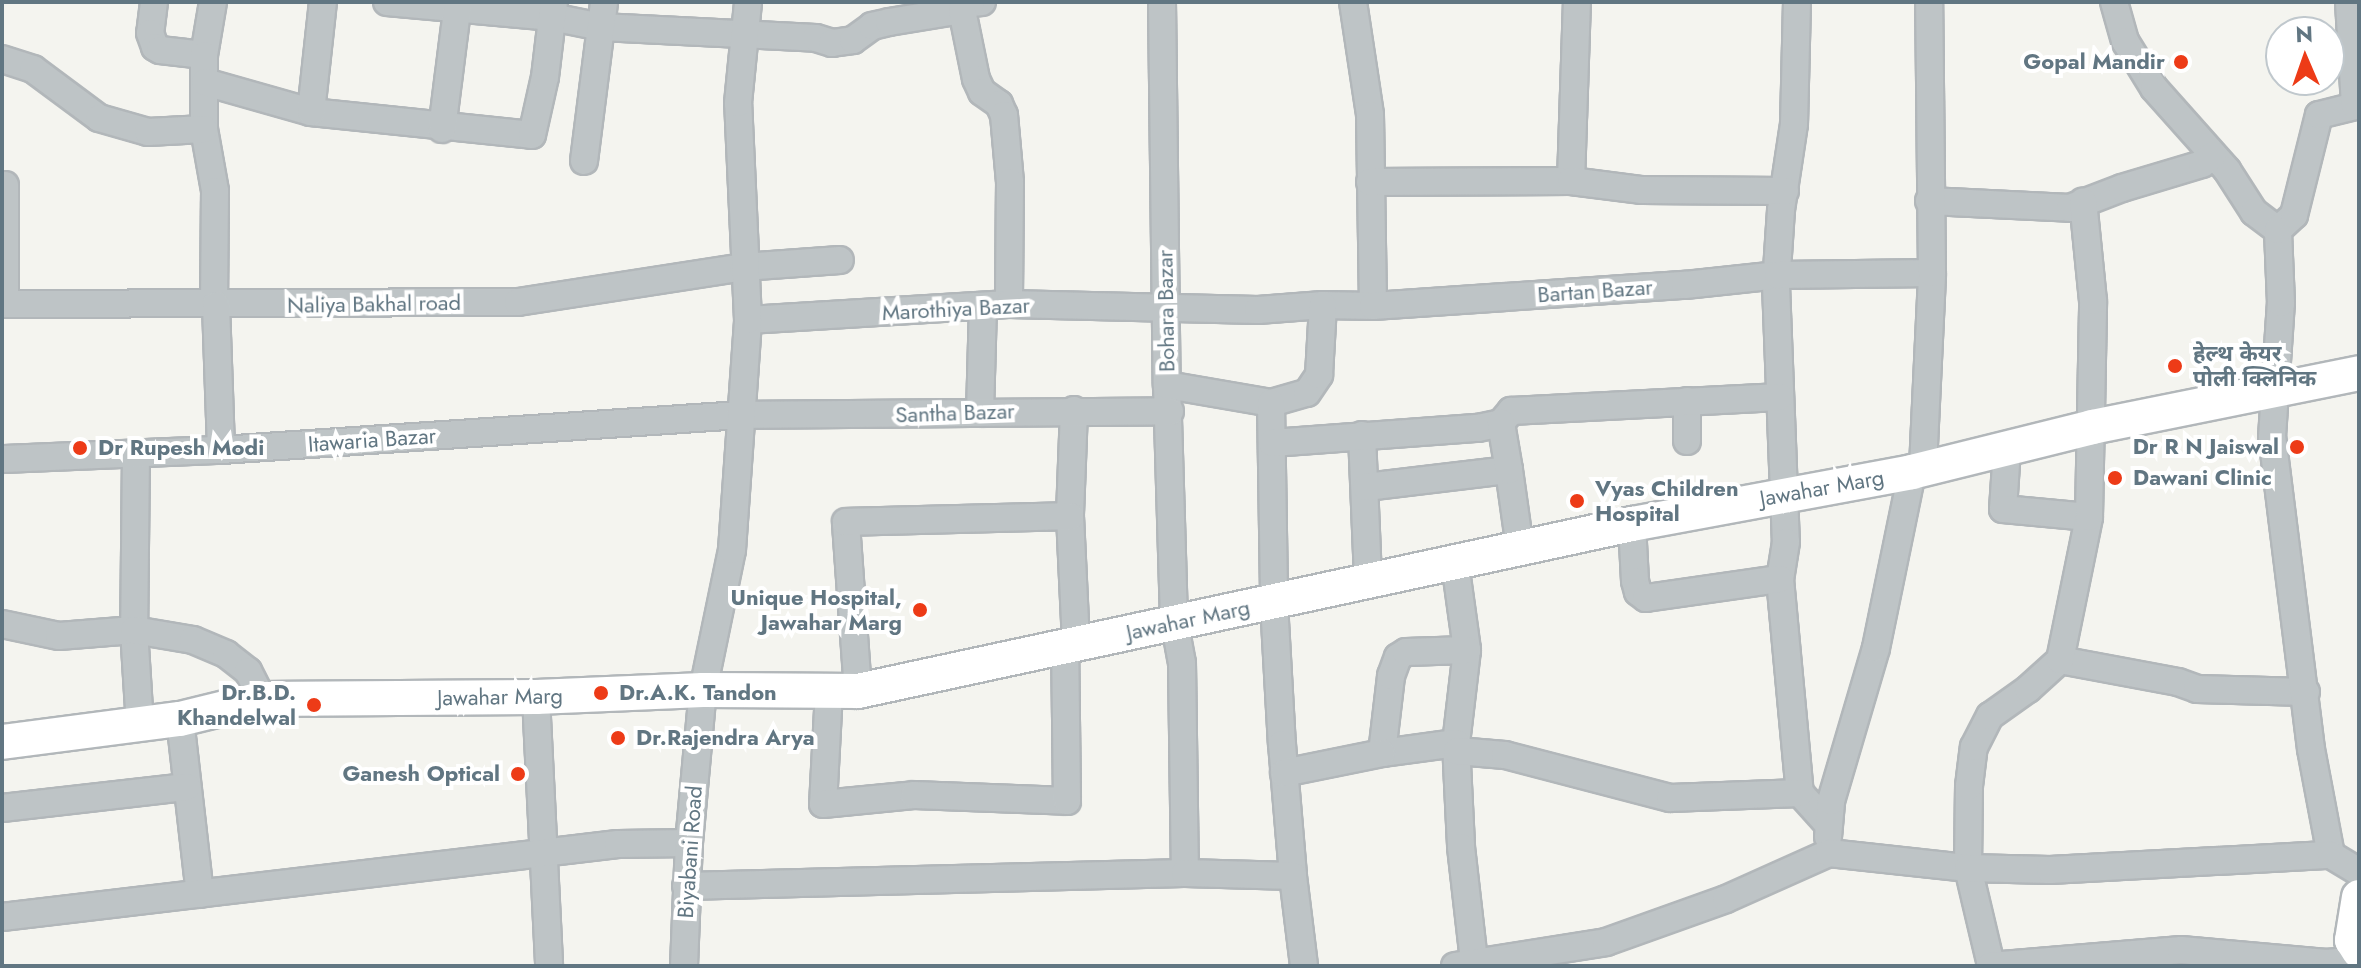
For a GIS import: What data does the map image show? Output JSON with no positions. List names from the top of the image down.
{
  "streets": {
    "main road": ["Jawahar Marg"],
    "street": [
      "Bartan Bazar",
      "Naliya Bakhal road",
      "Marothiya Bazar",
      "Bohara Bazar",
      "Santha Bazar",
      "Itawaria Bazar",
      "Biyabani Road"
    ]
  },
  "crossings": [
    ["Bartan Bazar", "Marothiya Bazar"],
    ["Naliya Bakhal road", "Biyabani Road"],
    ["Marothiya Bazar", "Bohara Bazar"],
    ["Marothiya Bazar", "Biyabani Road"],
    ["Bohara Bazar", "Santha Bazar"],
    ["Bohara Bazar", "Jawahar Marg"],
    ["Santha Bazar", "Itawaria Bazar"],
    ["Santha Bazar", "Biyabani Road"],
    ["Itawaria Bazar", "Biyabani Road"],
    ["Jawahar Marg", "Biyabani Road"]
  ],
  "places": [
    "Gopal Mandir",
    "हेल्थ केयर पोली क्लिनिक",
    "Dr R N Jaiswal",
    "Dr Rupesh Modi",
    "Dawani Clinic",
    "Vyas Children Hospital",
    "Unique Hospital, Jawahar Marg",
    "Dr.A.K. Tandon",
    "Dr.B.D. Khandelwal",
    "Dr.Rajendra Arya",
    "Ganesh Optical"
  ],
  "north": "top"
}
